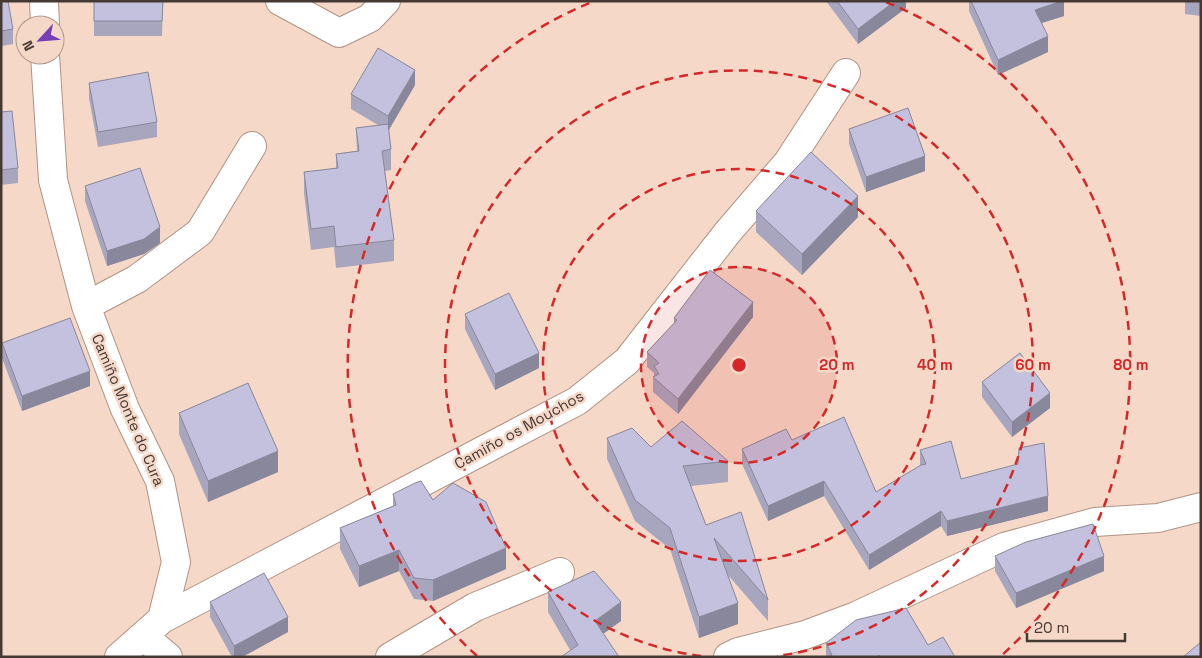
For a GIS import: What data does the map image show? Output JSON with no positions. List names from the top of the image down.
{
  "streets": {
    "street": ["Camiño Monte do Cura", "Camiño os Mouchos"]
  },
  "crossings": [
    ["Camiño Monte do Cura", "Camiño os Mouchos"]
  ],
  "scale_bar": "20 m",
  "north": "bottom left",
  "rings": [
    "20 m",
    "40 m",
    "60 m",
    "80 m"
  ]
}
